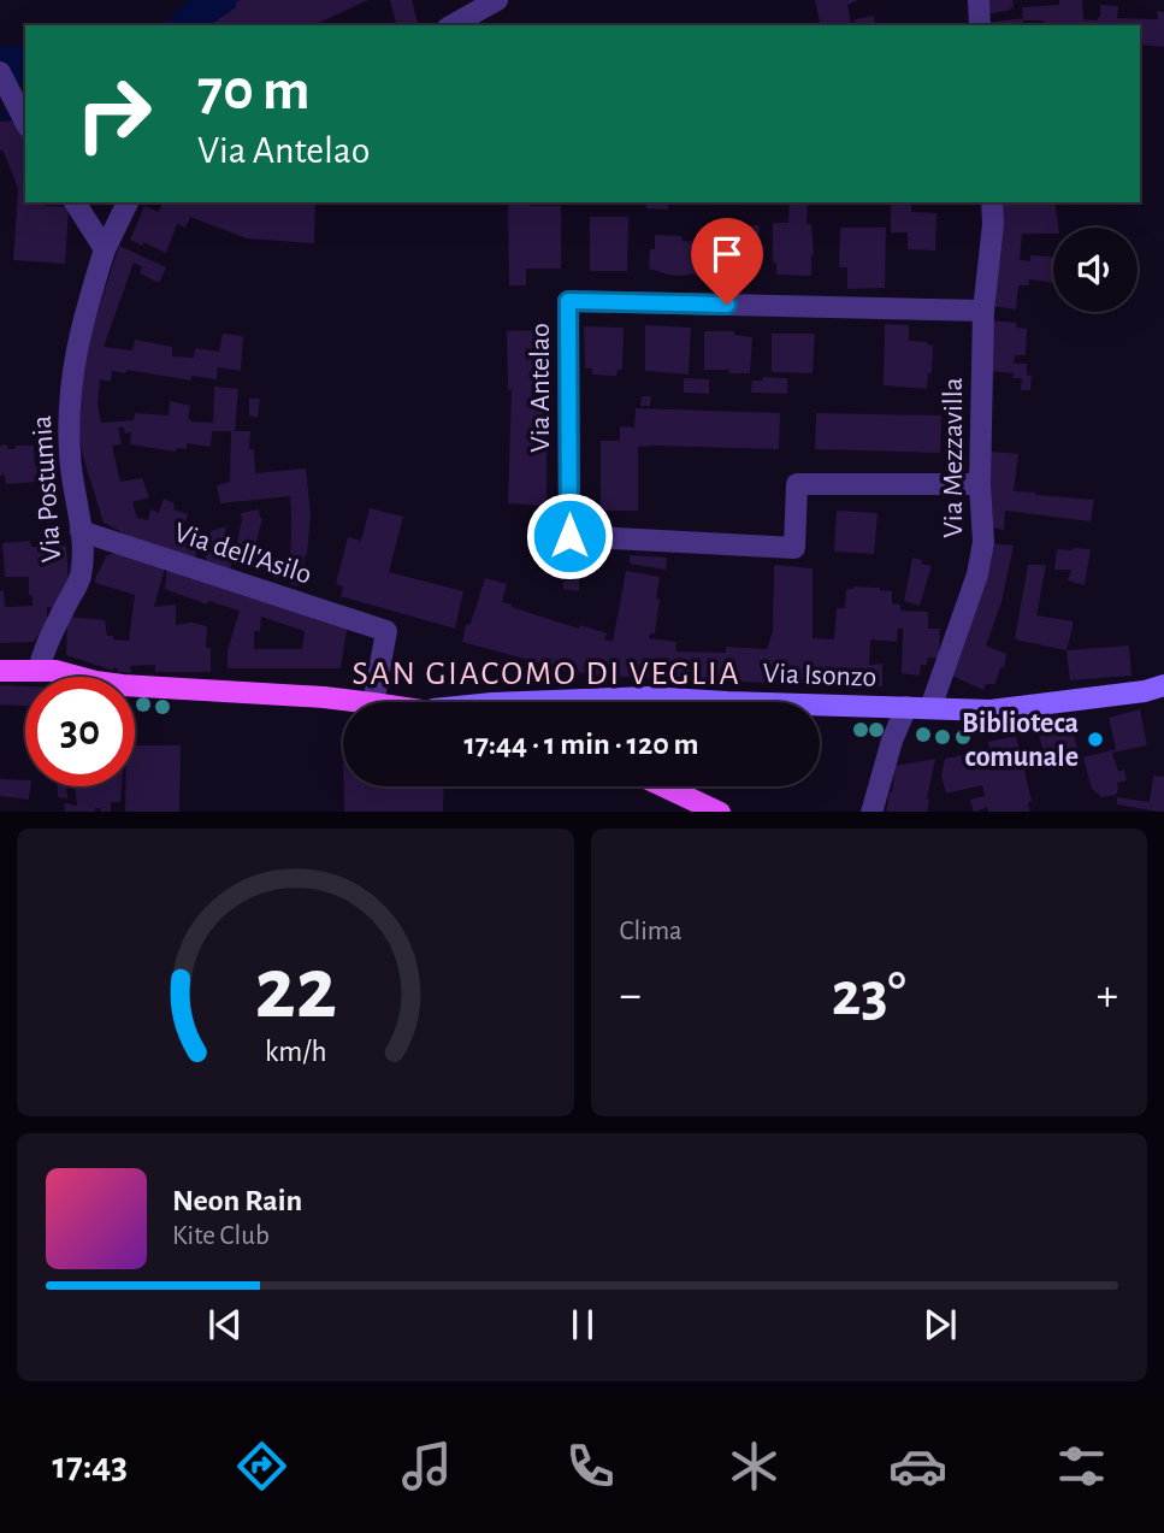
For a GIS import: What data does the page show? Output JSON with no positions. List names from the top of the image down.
{
  "streets": {
    "main road": ["Via Isonzo"],
    "street": [
      "Via Antelao",
      "Via Mezzavilla",
      "Via Postumia",
      "Via dell'Asilo"
    ]
  },
  "crossings": [
    ["Via Antelao", "Via Mezzavilla"],
    ["Via Mezzavilla", "Via Isonzo"],
    ["Via Postumia", "Via dell'Asilo"]
  ],
  "districts": ["SAN GIACOMO DI VEGLIA"],
  "places": ["Biblioteca comunale"],
  "page": {
    "turn": ["70 m", "Via Antelao"],
    "limit": "30",
    "trip": "17:44 · 1 min · 120 m",
    "tile": "Clima",
    "heat": ["−", "23°", "+"],
    "song": ["Neon Rain", "Kite Club"],
    "tabs": "17:43",
    "gauge": ["22", "km/h"]
  }
}
